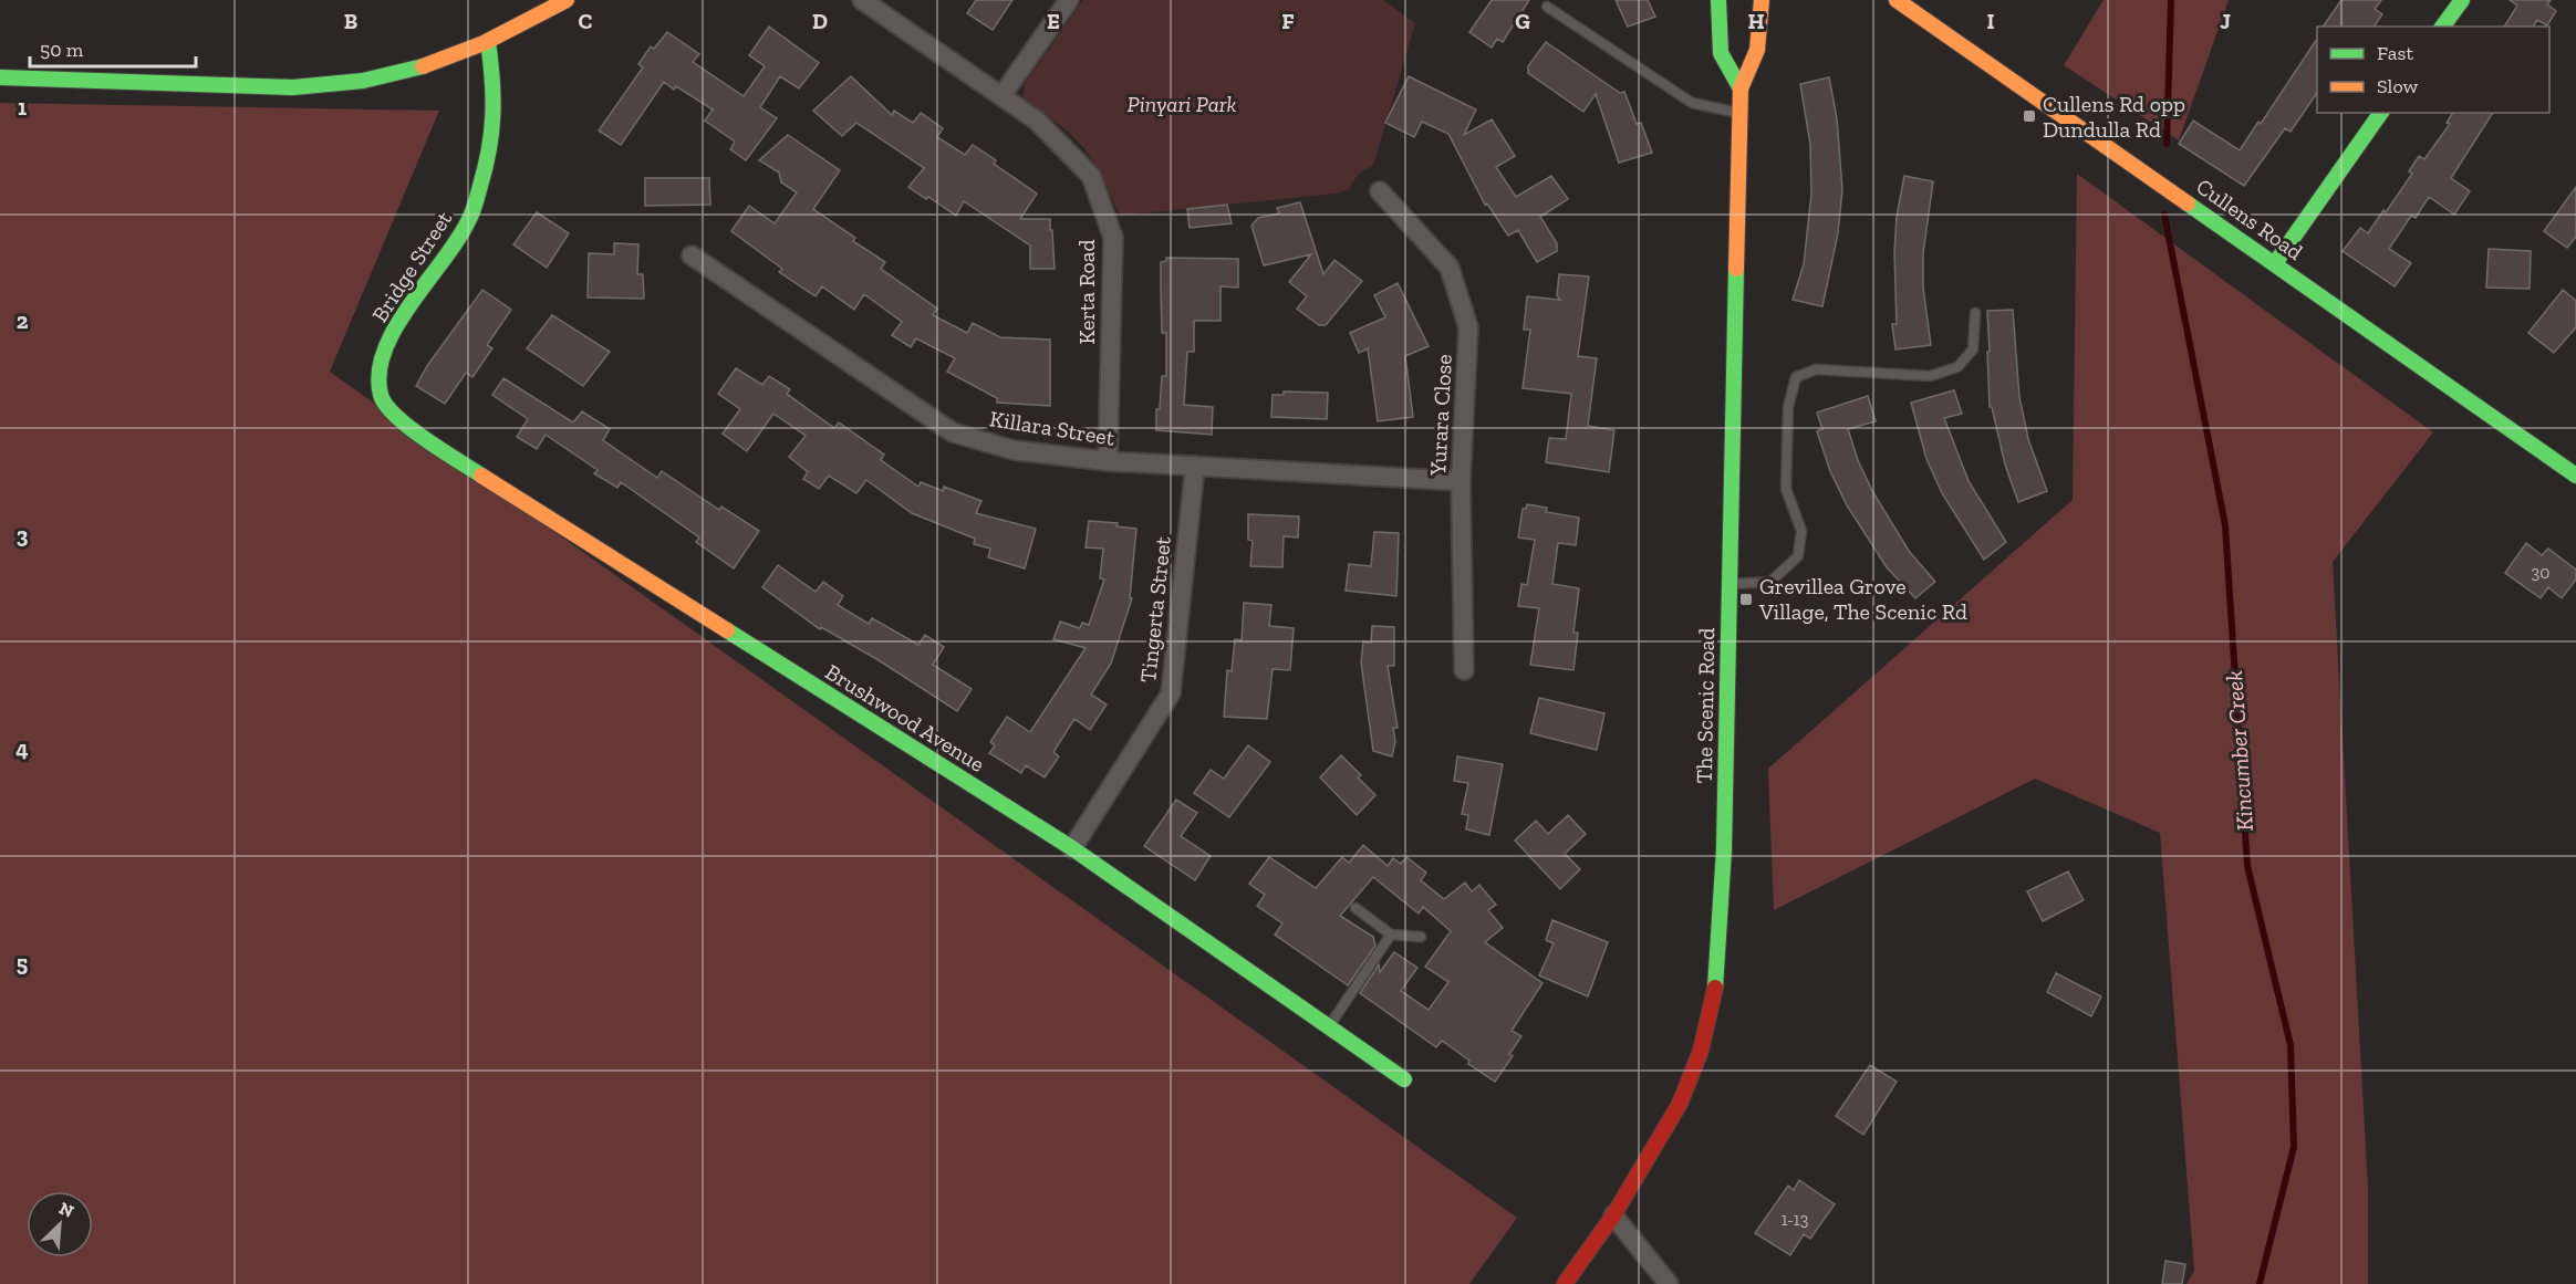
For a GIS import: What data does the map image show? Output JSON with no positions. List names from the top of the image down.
{
  "streets": {
    "main road": [
      "Cullens Road",
      "Bridge Street",
      "The Scenic Road",
      "Brushwood Avenue"
    ],
    "street": [
      "Kerta Road",
      "Yurara Close",
      "Killara Street",
      "Tingerta Street"
    ]
  },
  "crossings": [
    ["Bridge Street", "Brushwood Avenue"],
    ["Kerta Road", "Killara Street"],
    ["Yurara Close", "Killara Street"],
    ["Killara Street", "Tingerta Street"],
    ["Tingerta Street", "Brushwood Avenue"]
  ],
  "water": ["Kincumber Creek"],
  "parks": ["Pinyari Park"],
  "places": {
    "transit": ["Cullens Rd opp Dundulla Rd", "Grevillea Grove Village, The Scenic Rd"]
  },
  "house_numbers": ["30", "1-13"],
  "legend": ["Fast", "Slow"],
  "scale_bar": "50 m",
  "north": "top right",
  "grid": {
    "columns": [
      "B",
      "C",
      "D",
      "E",
      "F",
      "G",
      "H",
      "I",
      "J"
    ],
    "rows": [
      "1",
      "2",
      "3",
      "4",
      "5"
    ]
  }
}
